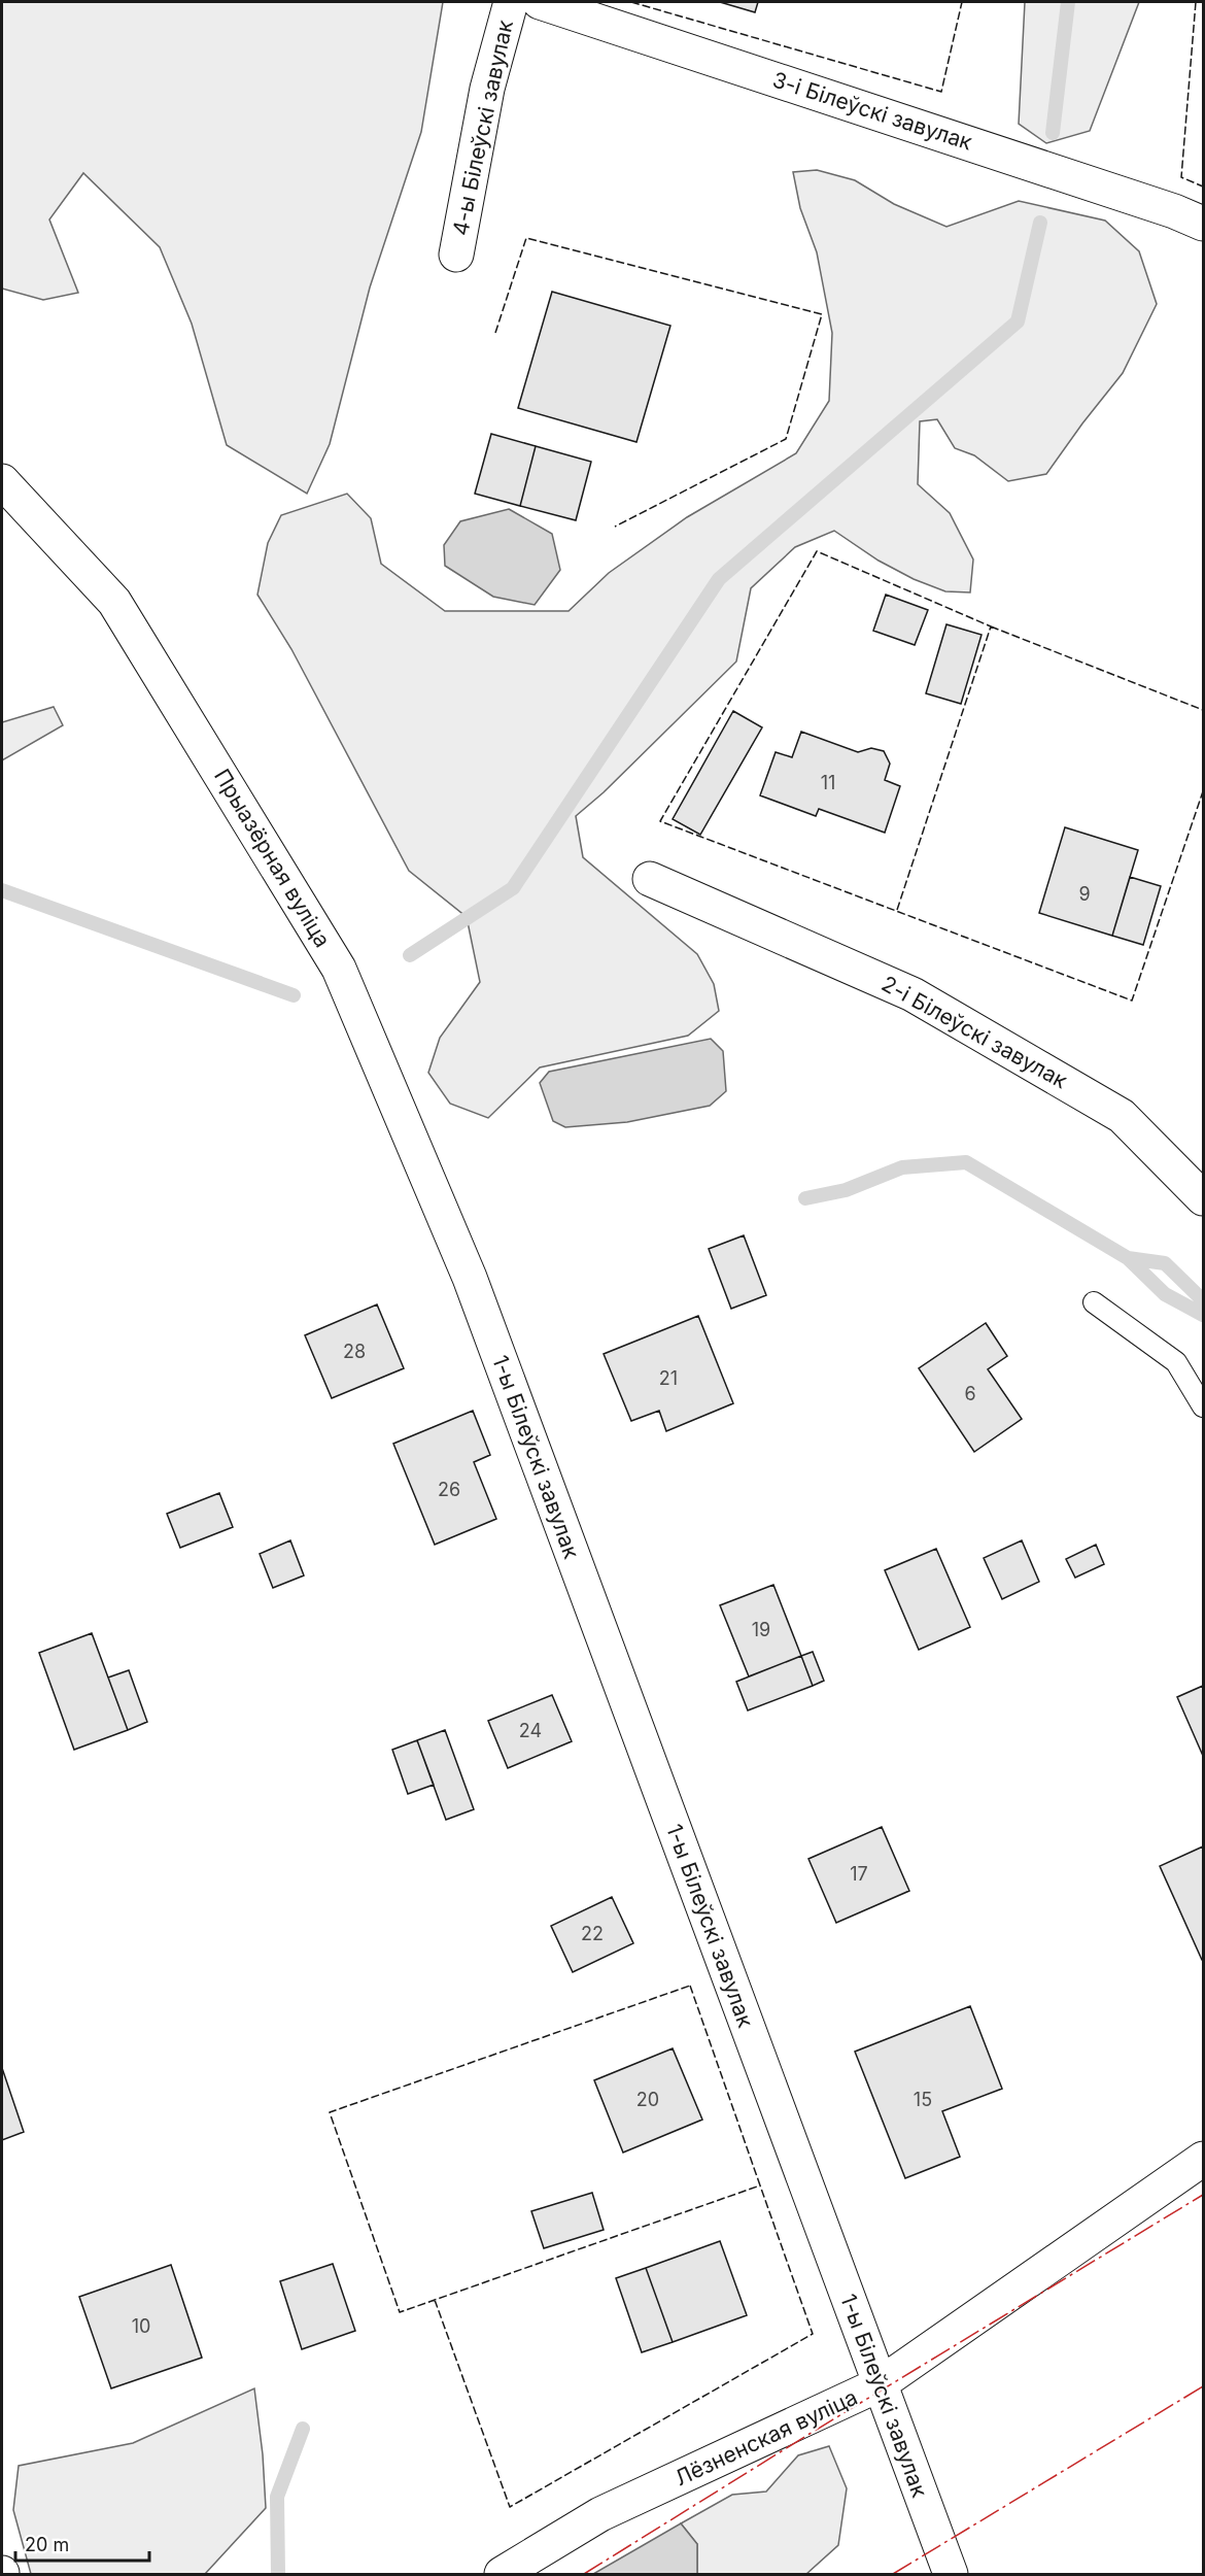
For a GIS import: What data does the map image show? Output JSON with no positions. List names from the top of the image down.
{
  "streets": {
    "street": [
      "3-і Білеўскі завулак",
      "4-ы Білеўскі завулак",
      "Прыазёрная вуліца",
      "2-і Білеўскі завулак",
      "1-ы Білеўскі завулак",
      "Лёзненская вуліца"
    ]
  },
  "crossings": [
    ["Прыазёрная вуліца", "1-ы Білеўскі завулак"],
    ["1-ы Білеўскі завулак", "Лёзненская вуліца"]
  ],
  "house_numbers": [
    "11",
    "9",
    "28",
    "21",
    "6",
    "26",
    "19",
    "24",
    "17",
    "22",
    "20",
    "15",
    "10"
  ],
  "scale_bar": "20 m"
}
